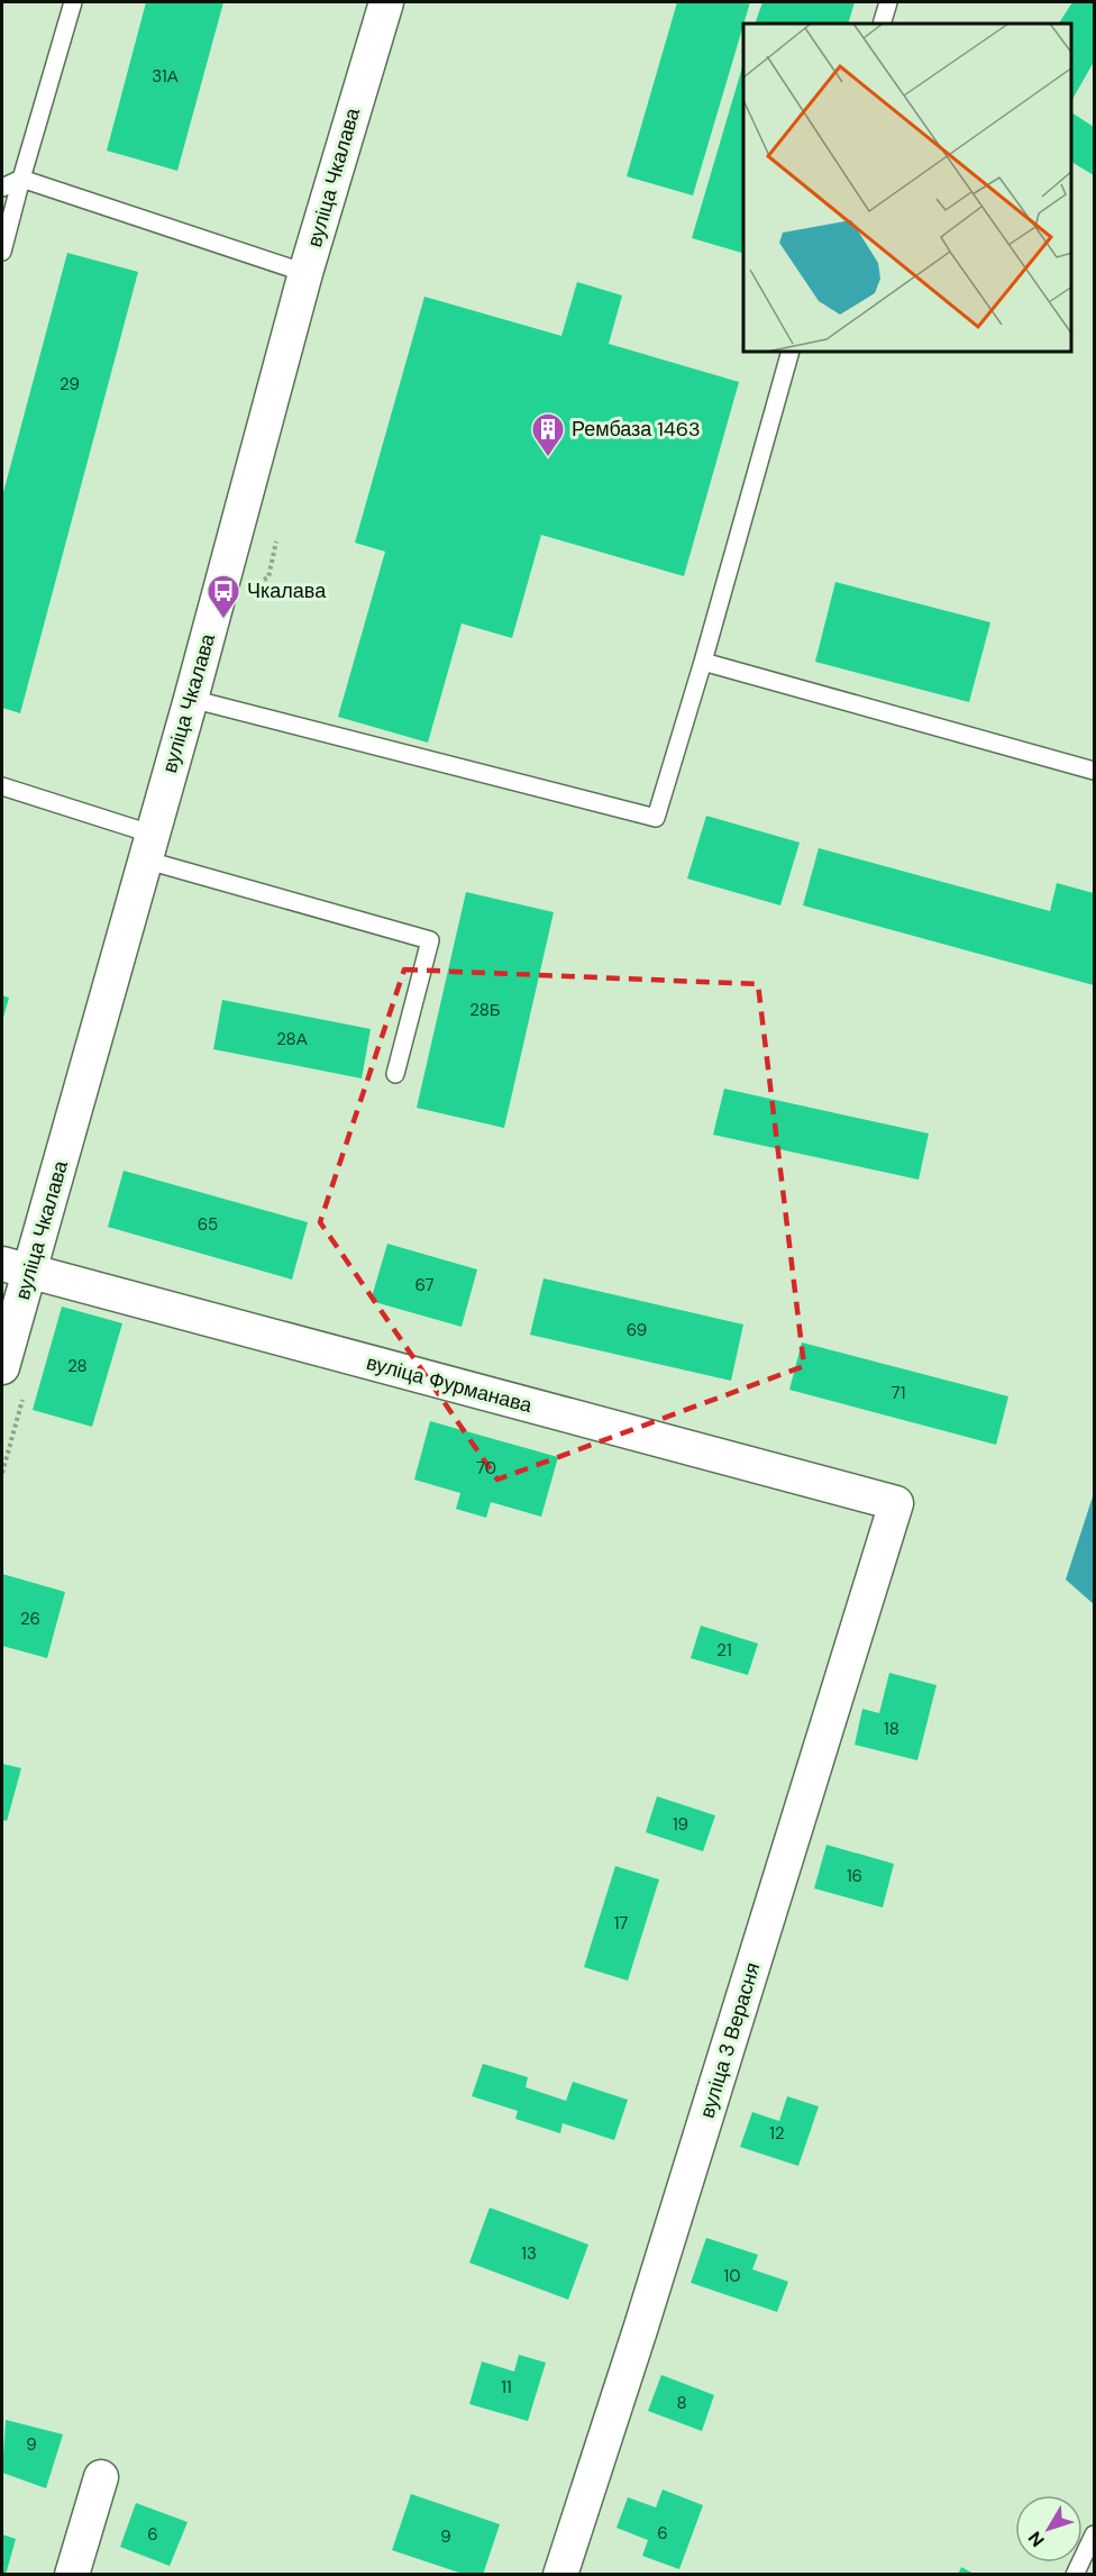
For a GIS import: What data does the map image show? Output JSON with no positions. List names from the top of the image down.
{
  "streets": {
    "street": ["вуліца Чкалава", "вуліца Фурманава", "вуліца 3 Верасня"]
  },
  "crossings": [
    ["вуліца Чкалава", "вуліца Фурманава"],
    ["вуліца Фурманава", "вуліца 3 Верасня"]
  ],
  "places": {
    "building": ["Рембаза 1463"],
    "bus stop": ["Чкалава"]
  },
  "house_numbers": [
    "31А",
    "29",
    "28Б",
    "28А",
    "65",
    "67",
    "69",
    "28",
    "71",
    "70",
    "26",
    "21",
    "18",
    "19",
    "16",
    "17",
    "12",
    "13",
    "10",
    "11",
    "8",
    "9",
    "6",
    "6",
    "9"
  ],
  "north": "bottom left"
}
